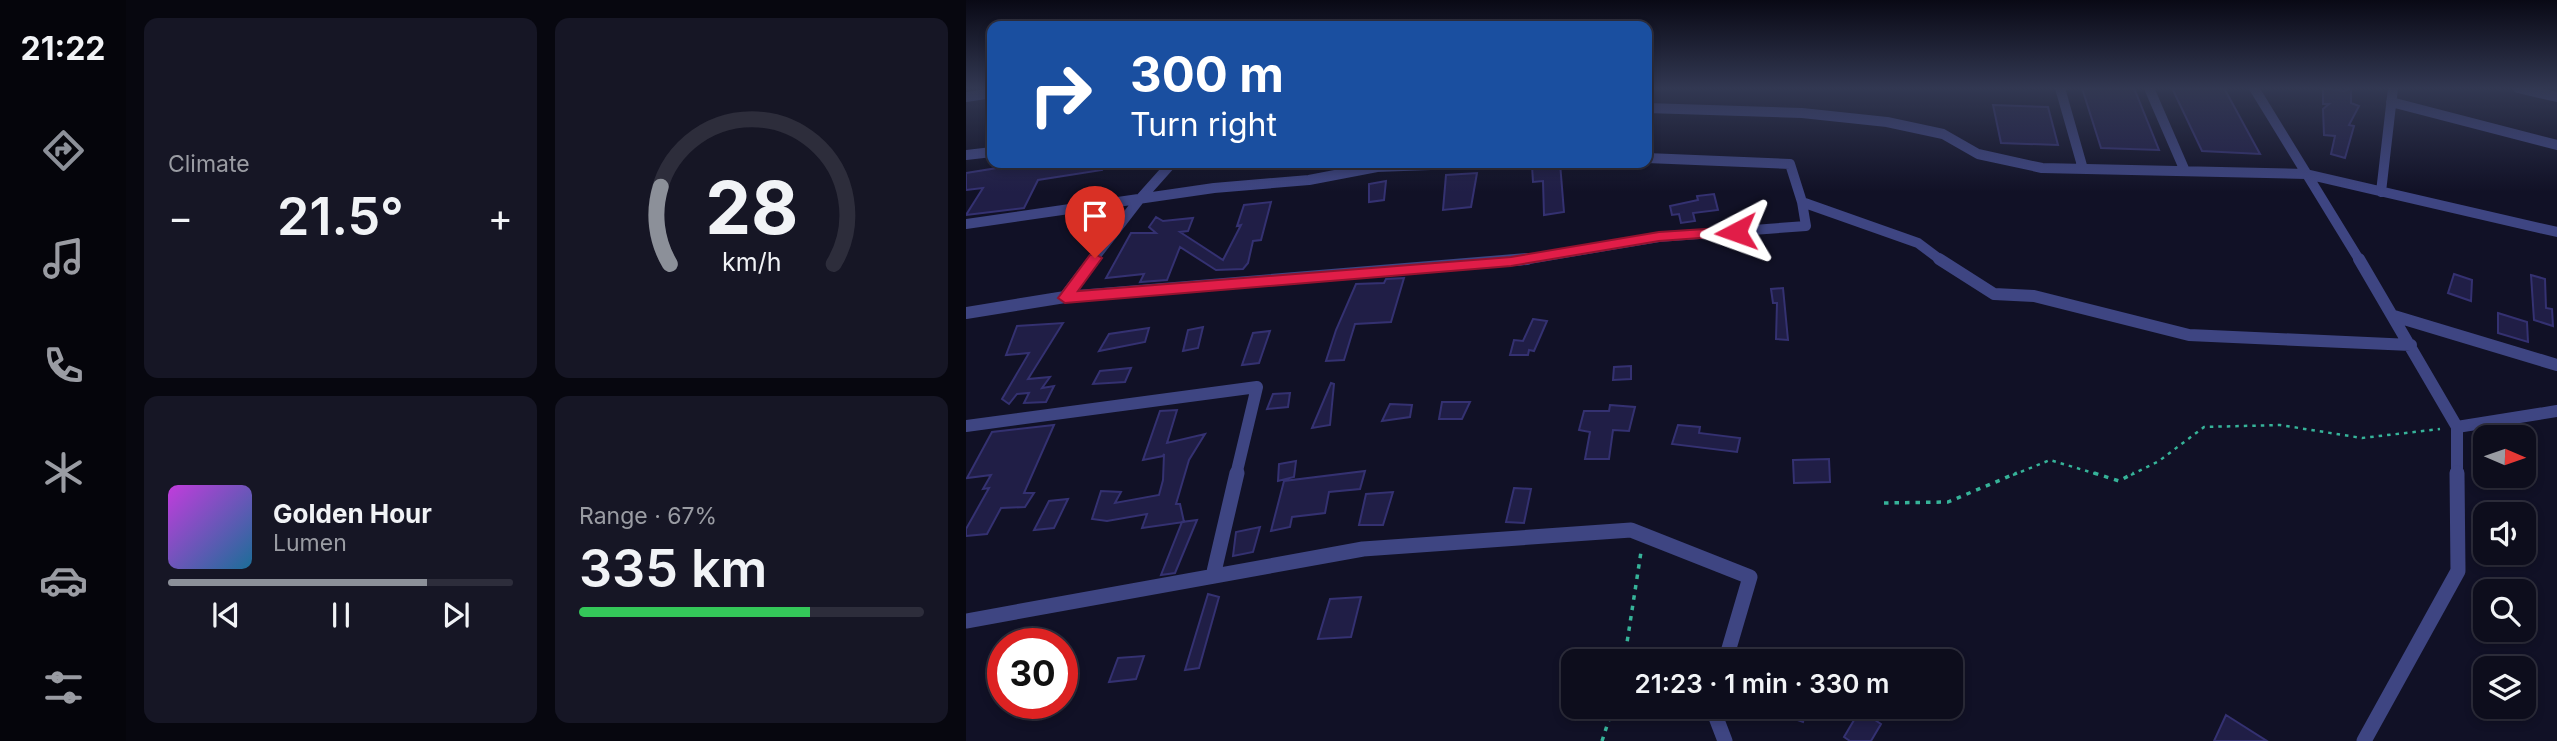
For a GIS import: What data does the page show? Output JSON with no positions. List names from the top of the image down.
{
  "north": "right",
  "page": {
    "tabs": "21:22",
    "tile": [
      "Climate",
      ["Range · 67%", "335 km"]
    ],
    "turn": ["300 m", "Turn right"],
    "heat": ["−", "21.5°", "+"],
    "song": ["Golden Hour", "Lumen"],
    "limit": "30",
    "trip": "21:23 · 1 min · 330 m",
    "gauge": ["28", "km/h"]
  }
}
